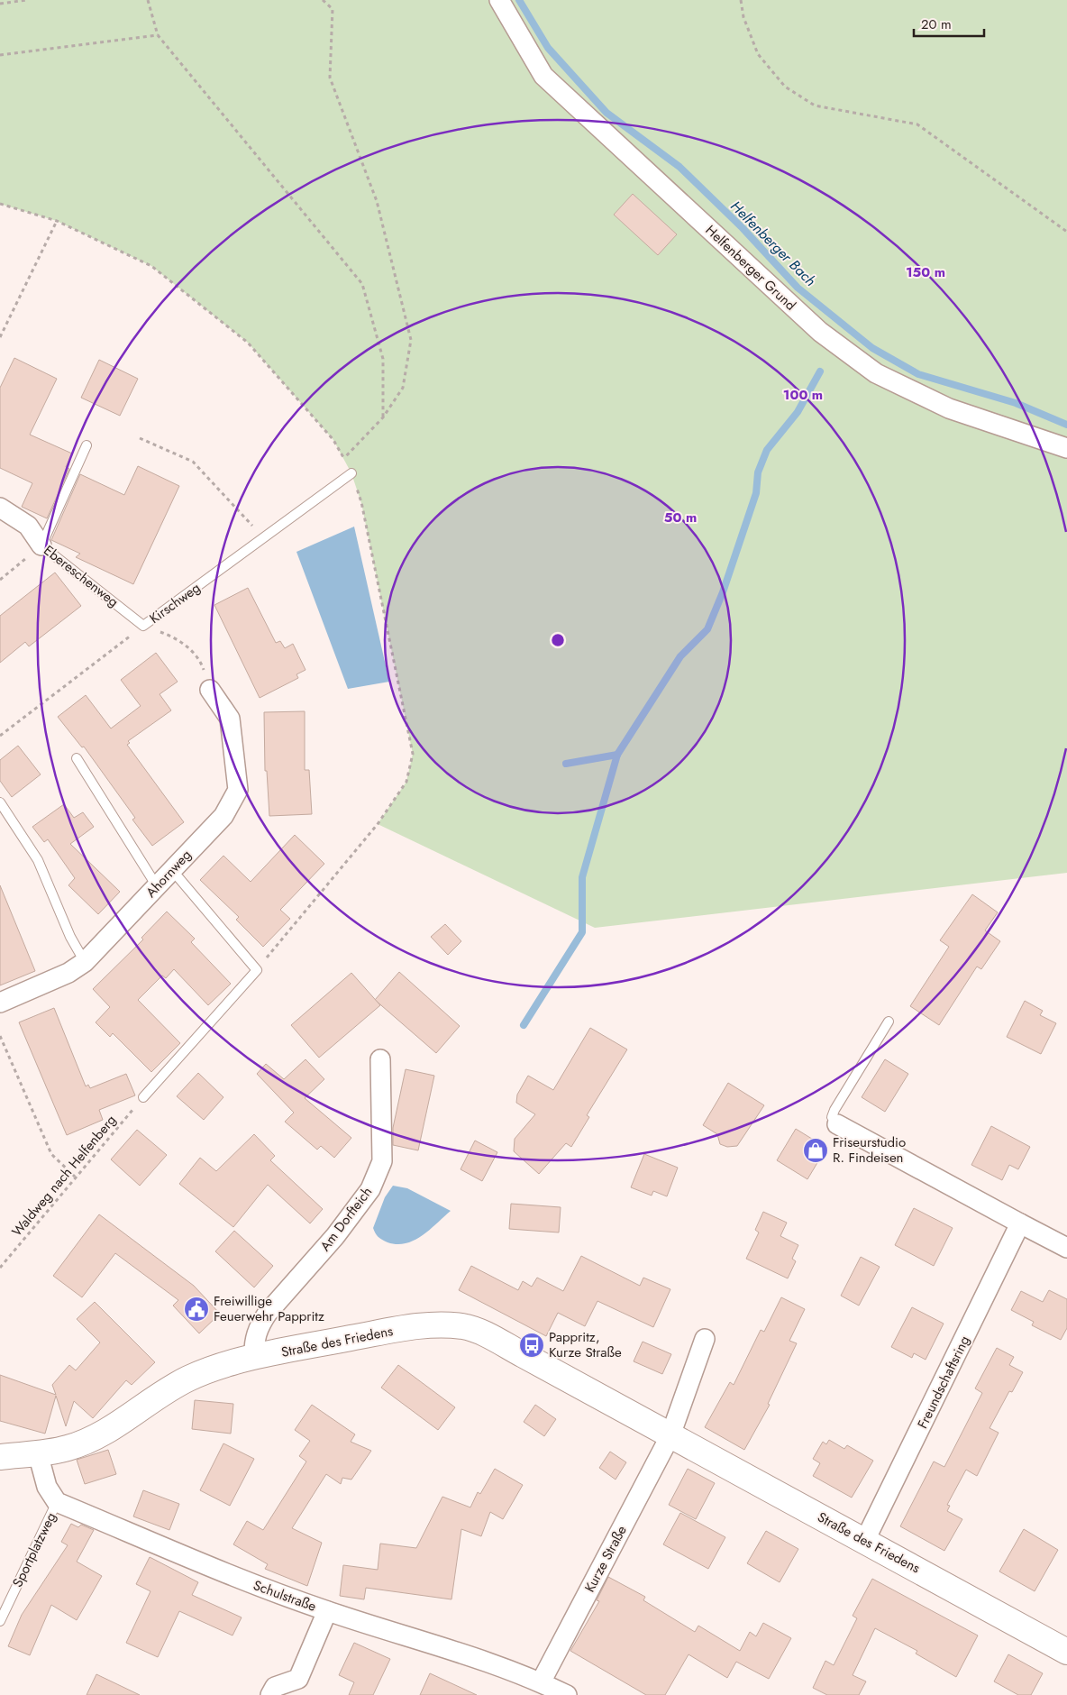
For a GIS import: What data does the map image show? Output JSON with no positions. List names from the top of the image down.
{
  "streets": {
    "street": [
      "Helfenberger Grund",
      "Ebereschenweg",
      "Ahornweg",
      "Am Dorfteich",
      "Straße des Friedens",
      "Freundschaftsring",
      "Kurze Straße",
      "Schulstraße"
    ],
    "lane": ["Kirschweg", "Sportplatzweg"],
    "path": ["Waldweg nach Helfenberg"]
  },
  "crossings": [
    ["Ebereschenweg", "Kirschweg"],
    ["Am Dorfteich", "Straße des Friedens"],
    ["Straße des Friedens", "Freundschaftsring"],
    ["Straße des Friedens", "Kurze Straße"],
    ["Sportplatzweg", "Schulstraße"],
    ["Kurze Straße", "Schulstraße"]
  ],
  "water": ["Helfenberger Bach"],
  "places": {
    "shop": ["Friseurstudio R. Findeisen"],
    "public building": ["Freiwillige Feuerwehr Pappritz"],
    "bus stop": ["Pappritz, Kurze Straße"]
  },
  "scale_bar": "20 m",
  "rings": ["150 m", "100 m", "50 m"]
}
